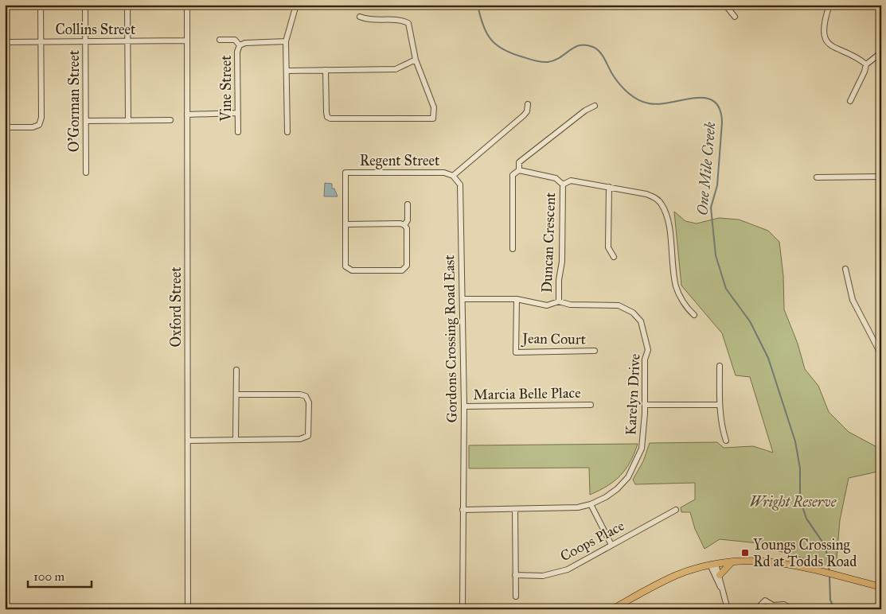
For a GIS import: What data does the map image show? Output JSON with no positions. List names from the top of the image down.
{
  "streets": {
    "street": [
      "Collins Street",
      "Vine Street",
      "O'Gorman Street",
      "Regent Street",
      "Duncan Crescent",
      "Oxford Street",
      "Gordons Crossing Road East",
      "Jean Court",
      "Marcia Belle Place",
      "Karelyn Drive",
      "Coops Place"
    ]
  },
  "crossings": [
    ["Collins Street", "O'Gorman Street"],
    ["Collins Street", "Oxford Street"],
    ["Regent Street", "Gordons Crossing Road East"],
    ["Duncan Crescent", "Karelyn Drive"],
    ["Gordons Crossing Road East", "Marcia Belle Place"],
    ["Gordons Crossing Road East", "Karelyn Drive"],
    ["Jean Court", "Karelyn Drive"]
  ],
  "water": ["One Mile Creek"],
  "parks": ["Wright Reserve"],
  "places": {
    "transit": ["Youngs Crossing Rd at Todds Road"]
  },
  "scale_bar": "100 m"
}
